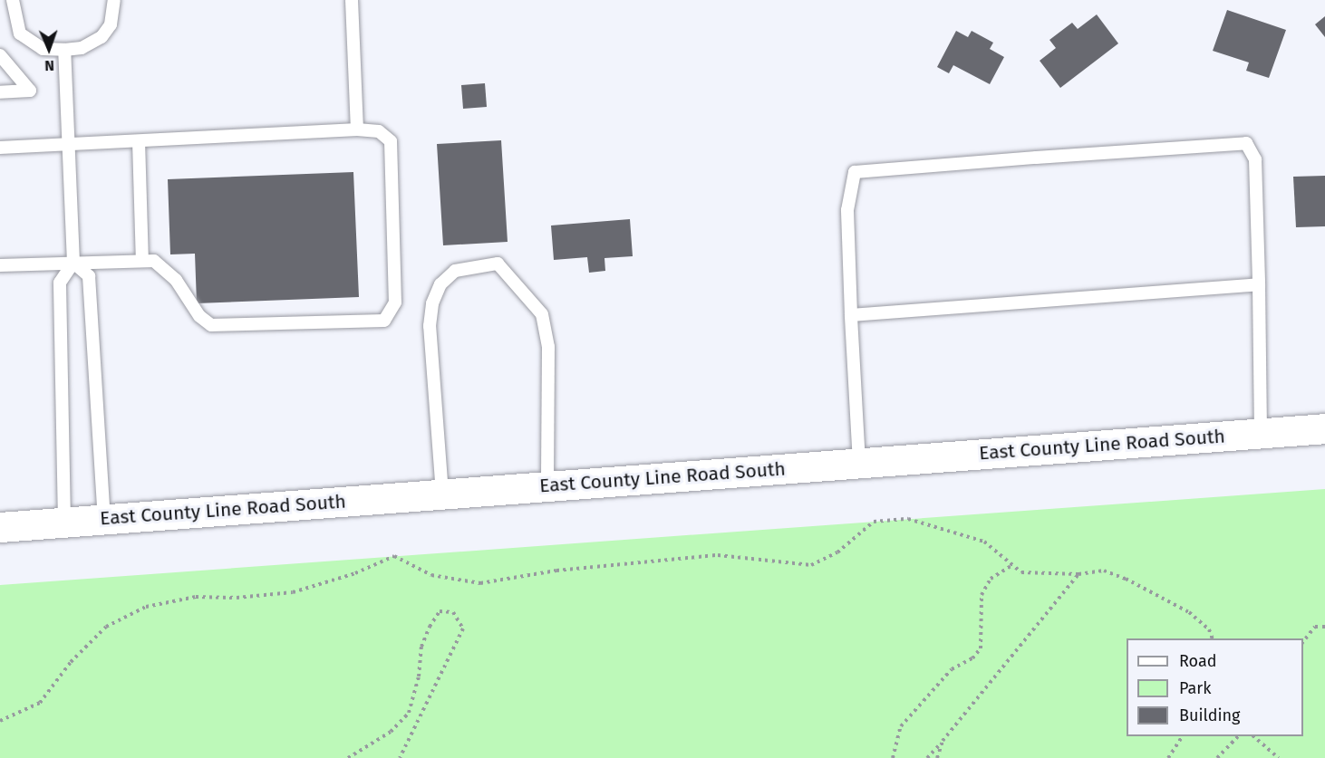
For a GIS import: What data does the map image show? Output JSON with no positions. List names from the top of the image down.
{
  "streets": {
    "main road": ["East County Line Road South"]
  },
  "legend": ["Road", "Park", "Building"],
  "north": "bottom"
}
